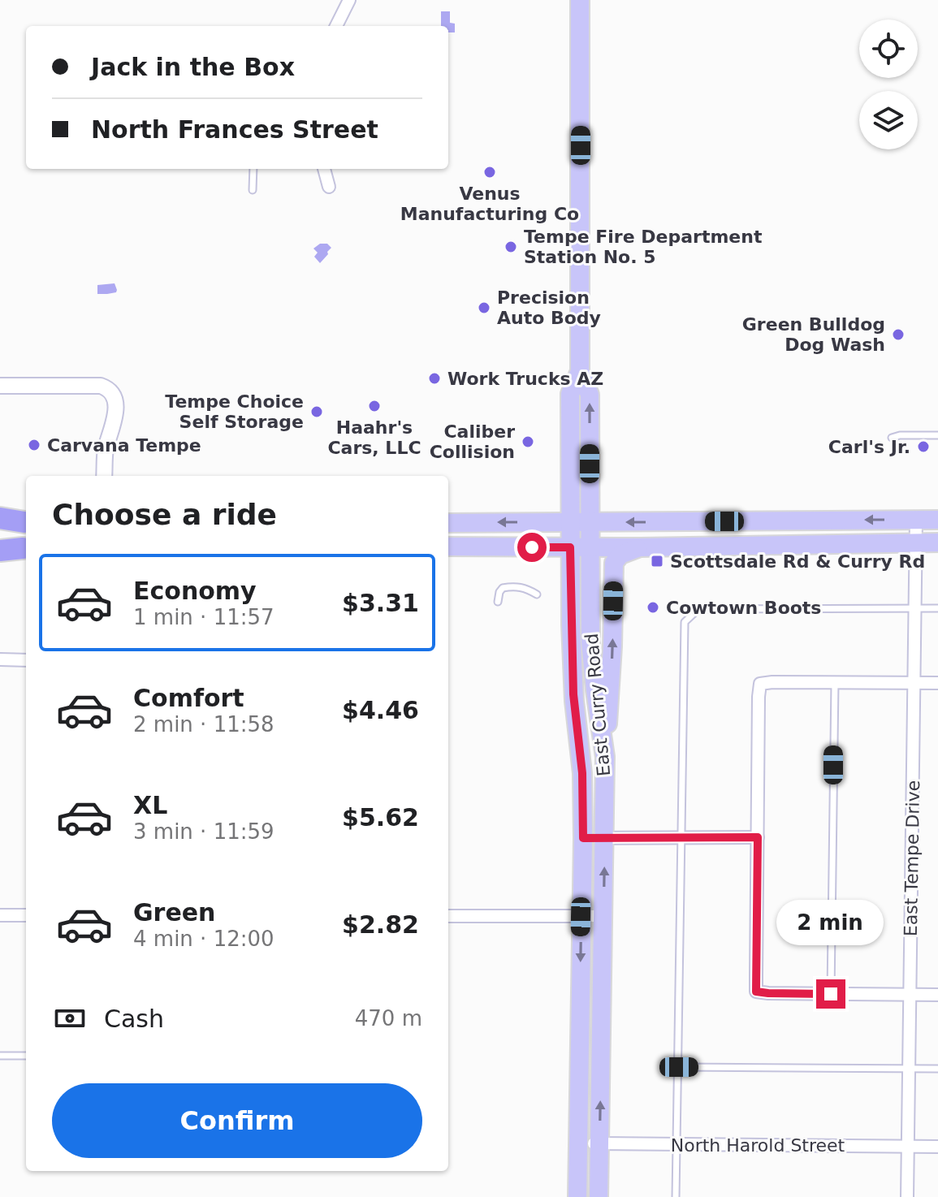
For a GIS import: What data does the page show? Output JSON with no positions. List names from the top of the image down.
{
  "streets": {
    "main road": ["East Curry Road"],
    "street": ["East Tempe Drive", "North Harold Street"]
  },
  "crossings": [
    ["East Curry Road", "North Harold Street"],
    ["East Tempe Drive", "North Harold Street"]
  ],
  "places": {
    "other": [
      "Venus Manufacturing Co",
      "Tempe Fire Department Station No. 5",
      "Precision Auto Body",
      "Green Bulldog Dog Wash",
      "Work Trucks AZ",
      "Haahr's Cars, LLC",
      "Tempe Choice Self Storage",
      "Caliber Collision",
      "Carvana Tempe",
      "Carl's Jr.",
      "Cowtown Boots"
    ],
    "transit": ["Scottsdale Rd & Curry Rd"]
  },
  "page": {
    "banner": ["Jack in the Box", "North Frances Street"],
    "heading": "Choose a ride",
    "list": [
      {
        "name": "Economy",
        "note": "1 min · 11:57",
        "value": "$3.31"
      },
      {
        "name": "Comfort",
        "note": "2 min · 11:58",
        "value": "$4.46"
      },
      {
        "name": "XL",
        "note": "3 min · 11:59",
        "value": "$5.62"
      },
      {
        "name": "Green",
        "note": "4 min · 12:00",
        "value": "$2.82"
      }
    ],
    "bubble": "2 min",
    "pay": ["Cash", "470 m"],
    "buttons": "Confirm"
  }
}
